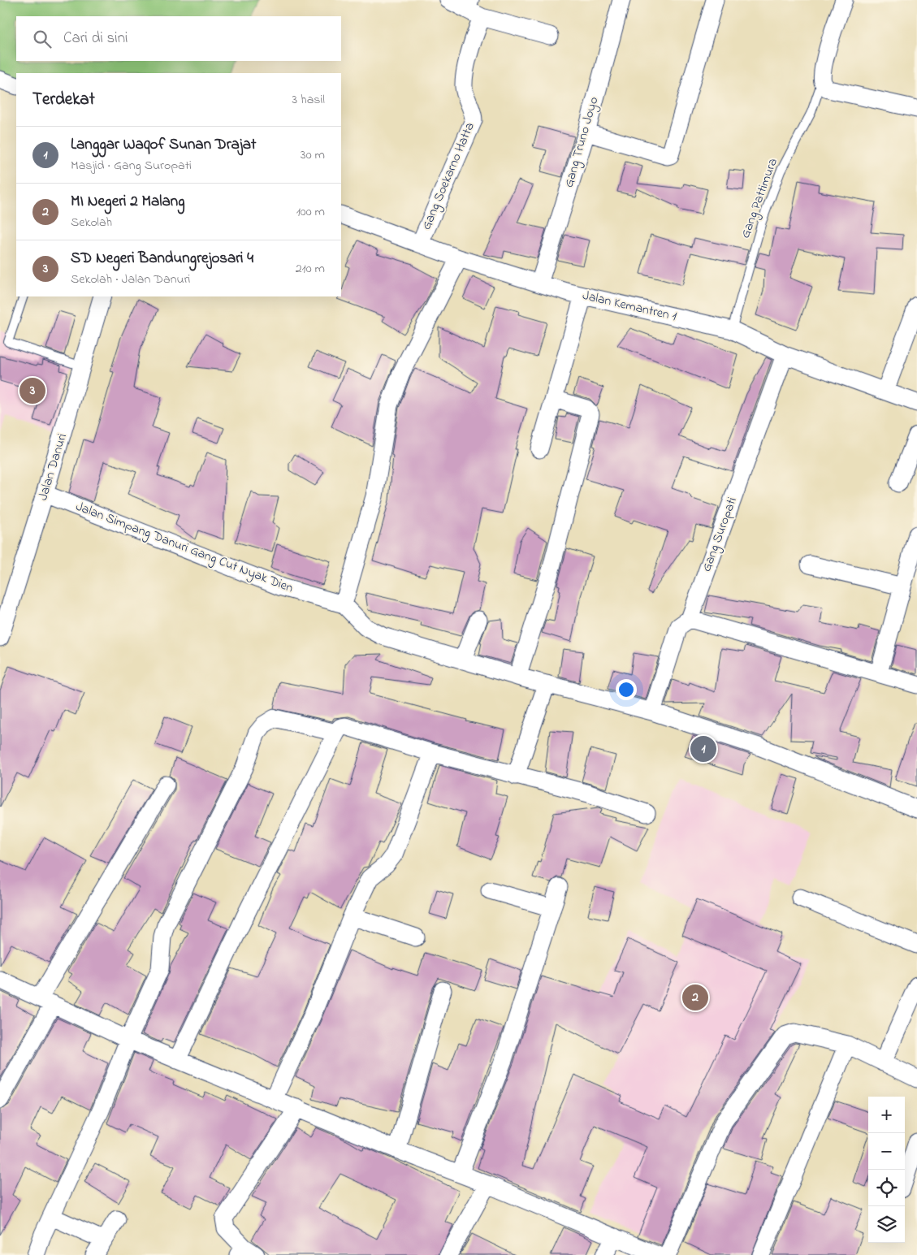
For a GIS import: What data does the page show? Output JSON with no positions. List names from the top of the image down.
{
  "streets": {
    "street": [
      "Gang Truno Joyo",
      "Gang Soekarno Hatta",
      "Jalan Kemantren 1",
      "Jalan Danuri",
      "Gang Suropati",
      "Jalan Simpang Danuri Gang Cut Nyak Dien"
    ],
    "lane": ["Gang Pattimura"]
  },
  "crossings": [
    ["Gang Truno Joyo", "Jalan Kemantren 1"],
    ["Gang Soekarno Hatta", "Jalan Kemantren 1"],
    ["Gang Pattimura", "Jalan Kemantren 1"],
    ["Jalan Kemantren 1", "Gang Suropati"],
    ["Jalan Danuri", "Jalan Simpang Danuri Gang Cut Nyak Dien"]
  ],
  "page": {
    "search": "Cari di sini",
    "heading": ["Terdekat", "3 hasil"],
    "list": [
      {
        "mark": "1",
        "name": "Langgar Waqof Sunan Drajat",
        "note": "Masjid · Gang Suropati",
        "value": "30 m"
      },
      {
        "mark": "2",
        "name": "MI Negeri 2 Malang",
        "note": "Sekolah",
        "value": "100 m"
      },
      {
        "mark": "3",
        "name": "SD Negeri Bandungrejosari 4",
        "note": "Sekolah · Jalan Danuri",
        "value": "210 m"
      }
    ],
    "pins": ["3", "1", "2"],
    "map_buttons": ["+", "−"]
  }
}
